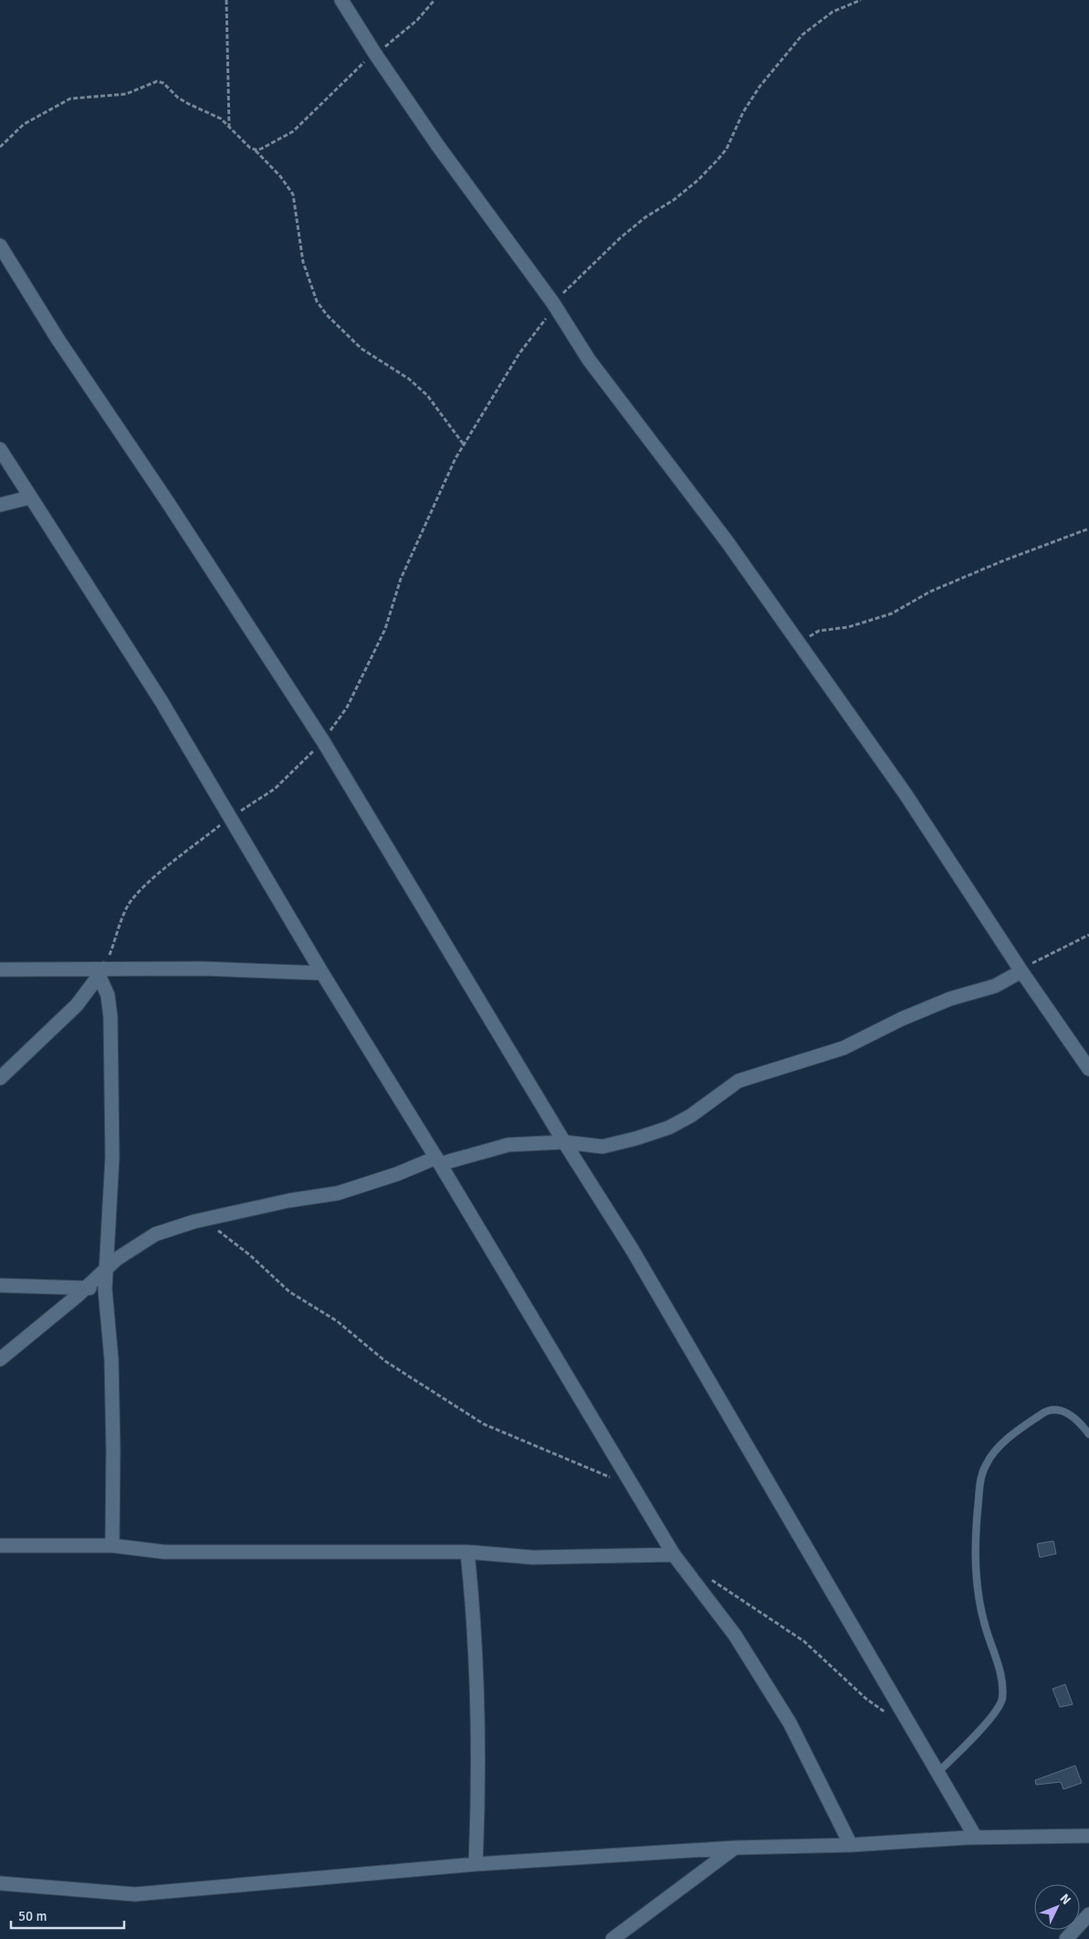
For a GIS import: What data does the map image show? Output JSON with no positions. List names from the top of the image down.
{
  "scale_bar": "50 m",
  "north": "top right"
}
